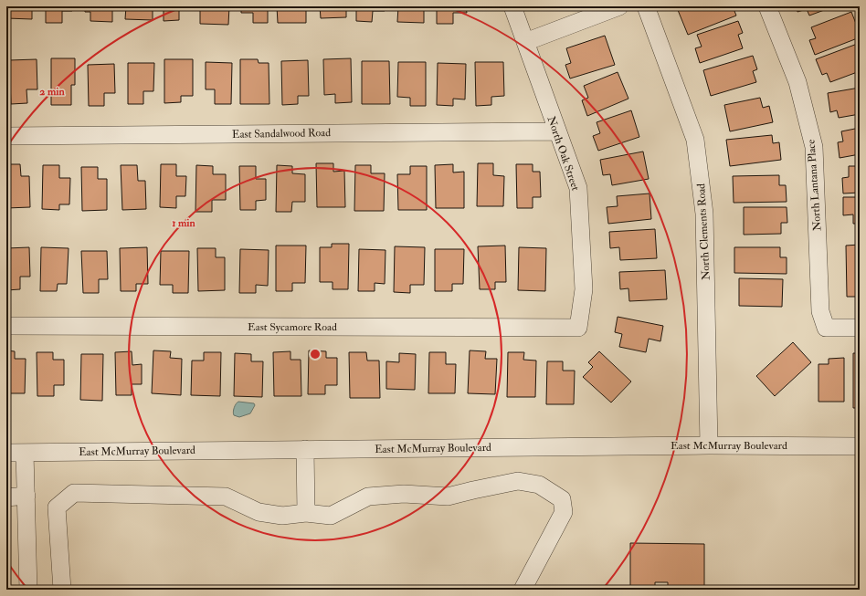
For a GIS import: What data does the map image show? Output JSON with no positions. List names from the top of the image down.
{
  "streets": {
    "street": [
      "East Sandalwood Road",
      "North Oak Street",
      "North Lantana Place",
      "North Clements Road",
      "East Sycamore Road",
      "East McMurray Boulevard"
    ]
  },
  "crossings": [
    ["East Sandalwood Road", "North Oak Street"],
    ["North Oak Street", "East Sycamore Road"],
    ["North Clements Road", "East McMurray Boulevard"]
  ],
  "rings": ["2 min", "1 min"]
}
